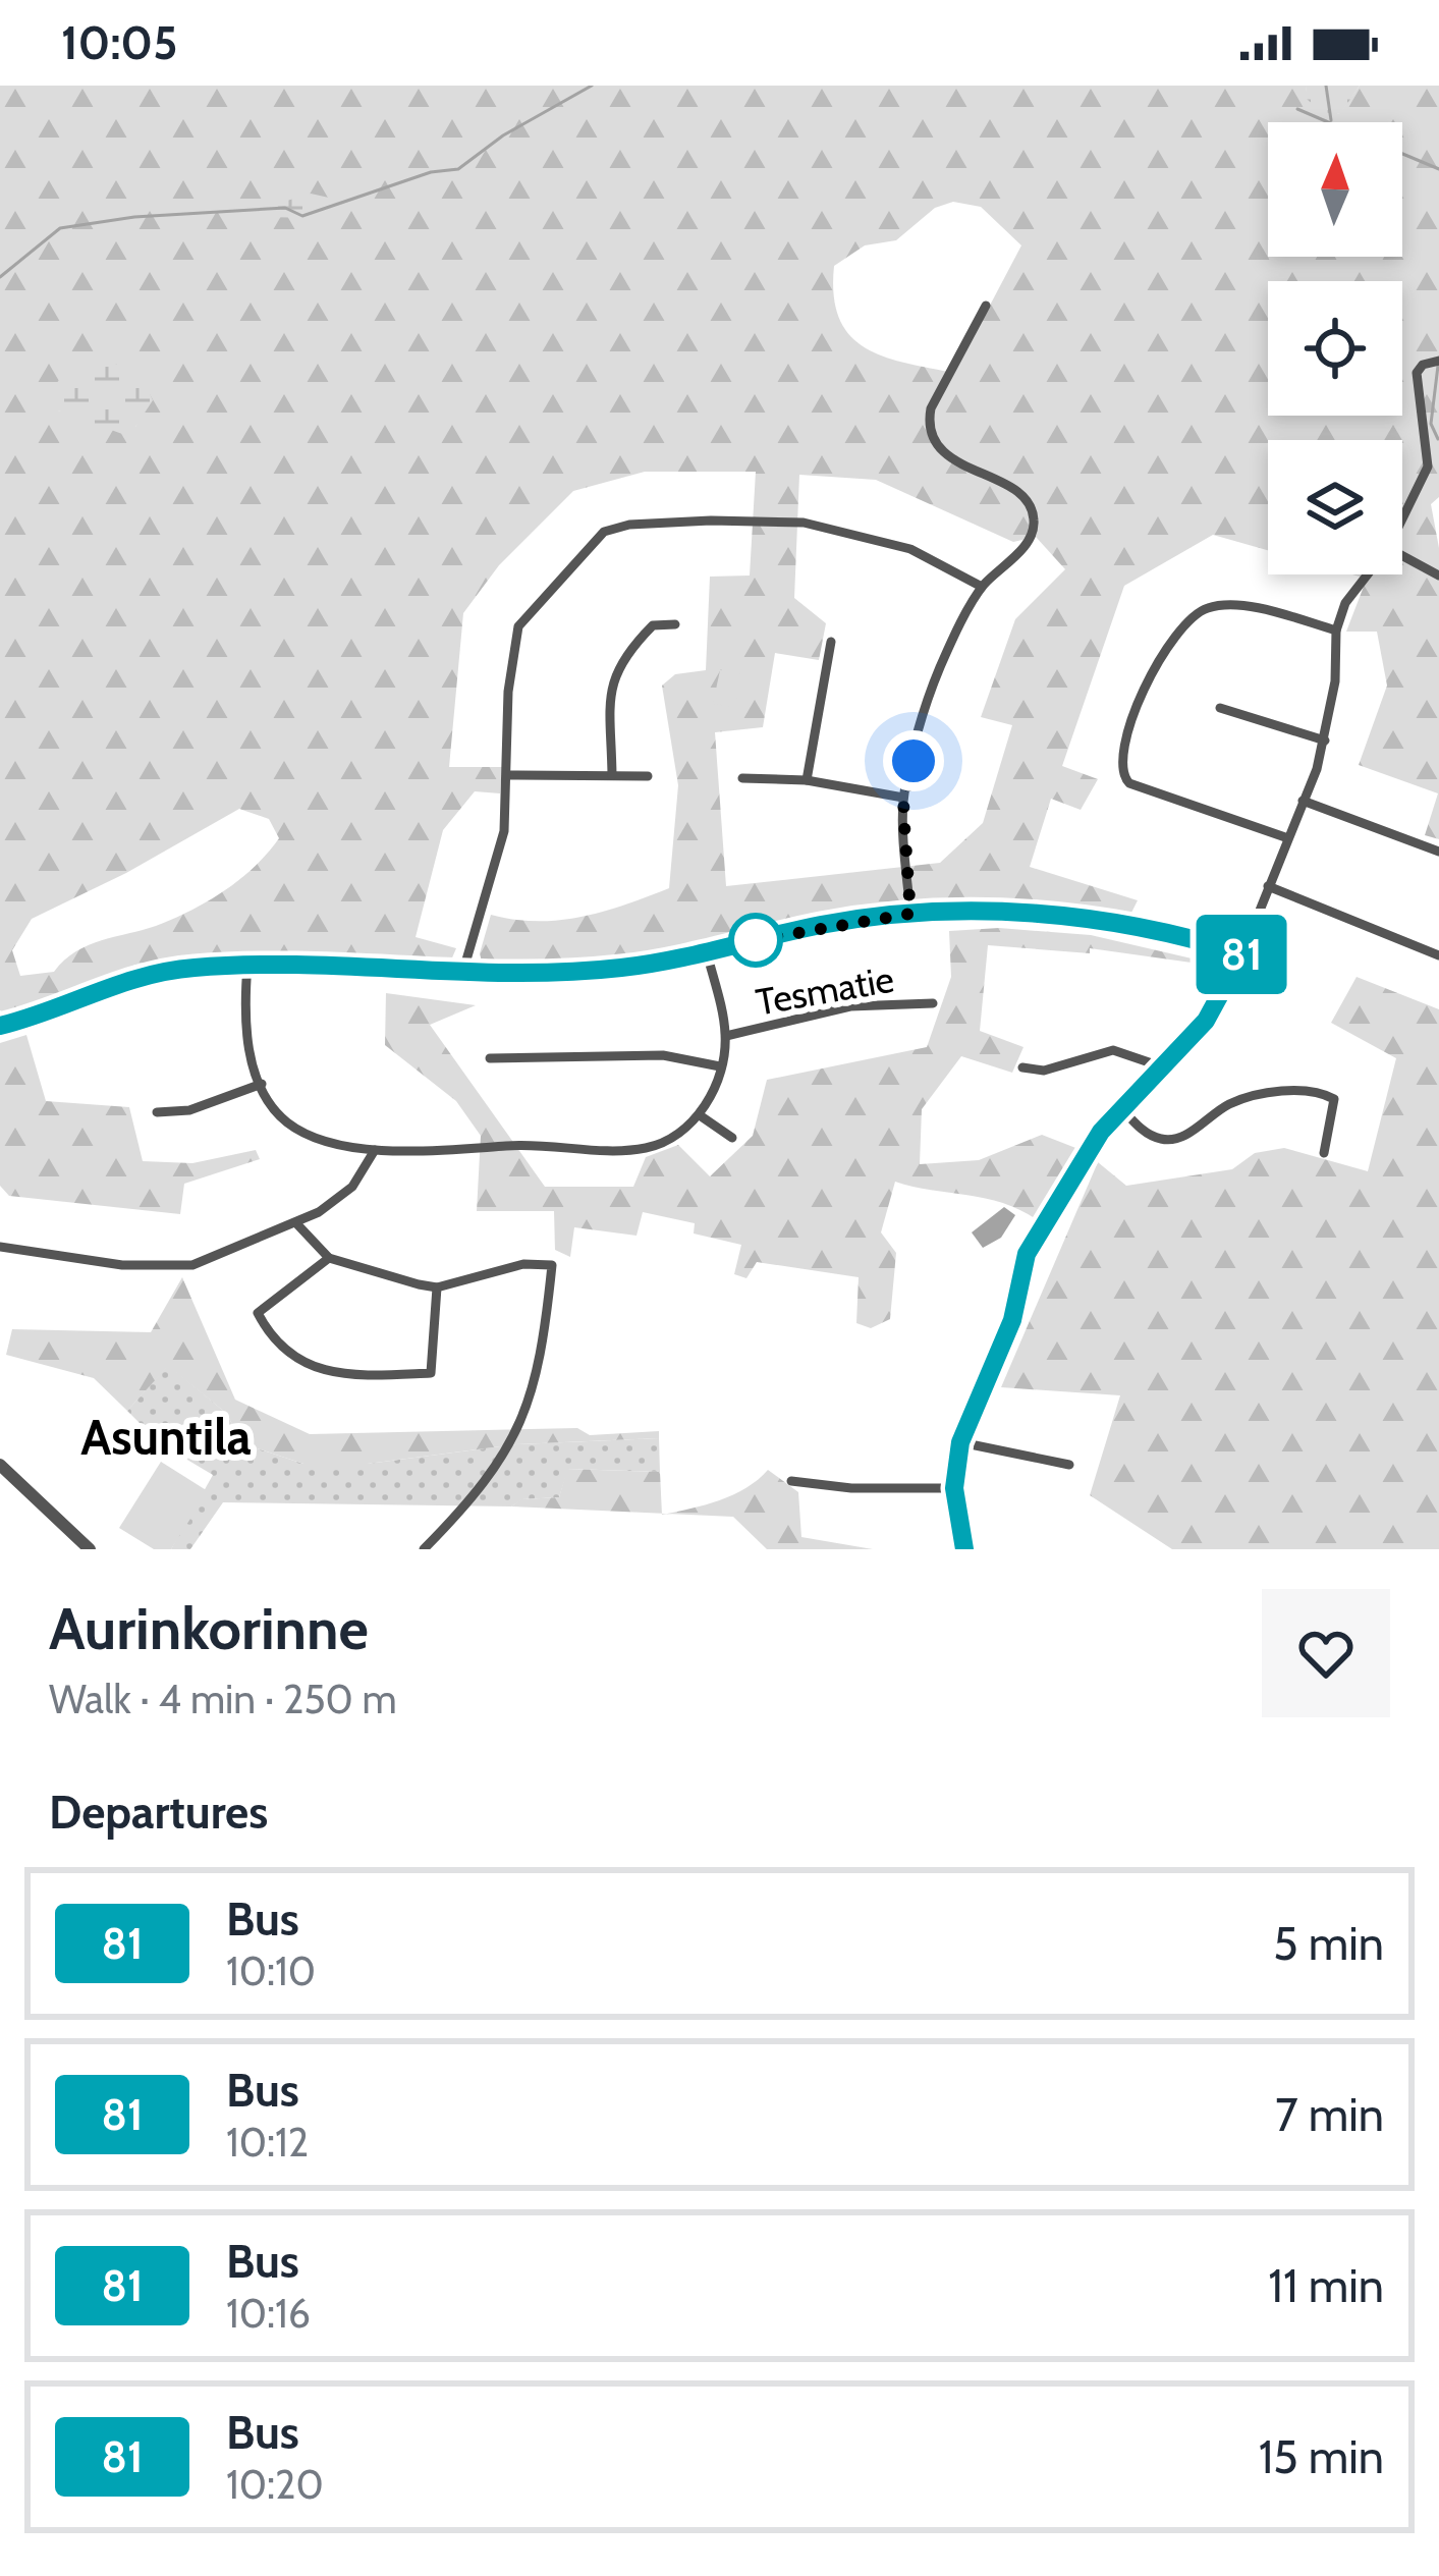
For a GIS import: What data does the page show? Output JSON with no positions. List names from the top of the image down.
{
  "streets": {
    "street": ["Tesmatie"]
  },
  "districts": ["Asuntila"],
  "lines": ["bus line 81"],
  "north": "top",
  "page": {
    "status": "10:05",
    "on_map": "81",
    "heading": [
      ["Aurinkorinne", "Walk · 4 min · 250 m"],
      "Departures"
    ],
    "list": [
      {
        "mark": "81",
        "name": "Bus",
        "note": "10:10",
        "value": "5 min"
      },
      {
        "mark": "81",
        "name": "Bus",
        "note": "10:12",
        "value": "7 min"
      },
      {
        "mark": "81",
        "name": "Bus",
        "note": "10:16",
        "value": "11 min"
      },
      {
        "mark": "81",
        "name": "Bus",
        "note": "10:20",
        "value": "15 min"
      }
    ]
  }
}
